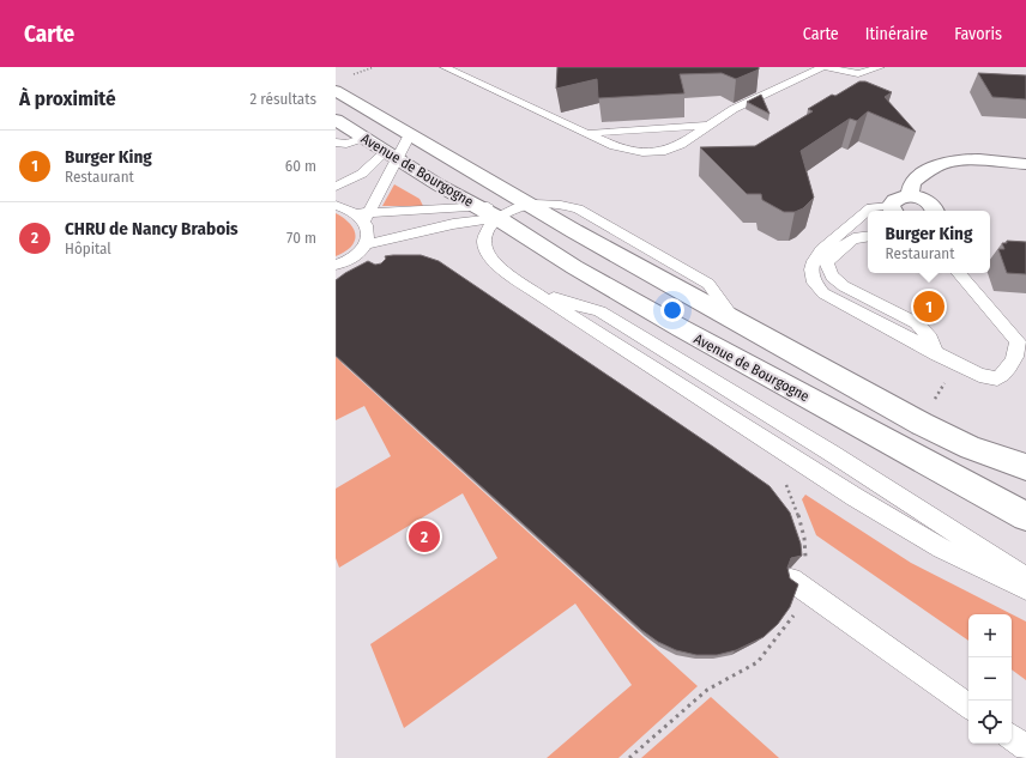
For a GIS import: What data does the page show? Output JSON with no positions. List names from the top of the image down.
{
  "streets": {
    "main road": ["Avenue de Bourgogne"]
  },
  "page": {
    "header": "Carte",
    "nav": ["Carte", "Itinéraire", "Favoris"],
    "heading": ["À proximité", "2 résultats"],
    "list": [
      {
        "mark": "1",
        "name": "Burger King",
        "note": "Restaurant",
        "value": "60 m"
      },
      {
        "mark": "2",
        "name": "CHRU de Nancy Brabois",
        "note": "Hôpital",
        "value": "70 m"
      }
    ],
    "popup": ["Burger King", "Restaurant"],
    "pins": ["1", "2"],
    "map_buttons": ["+", "−"]
  }
}
